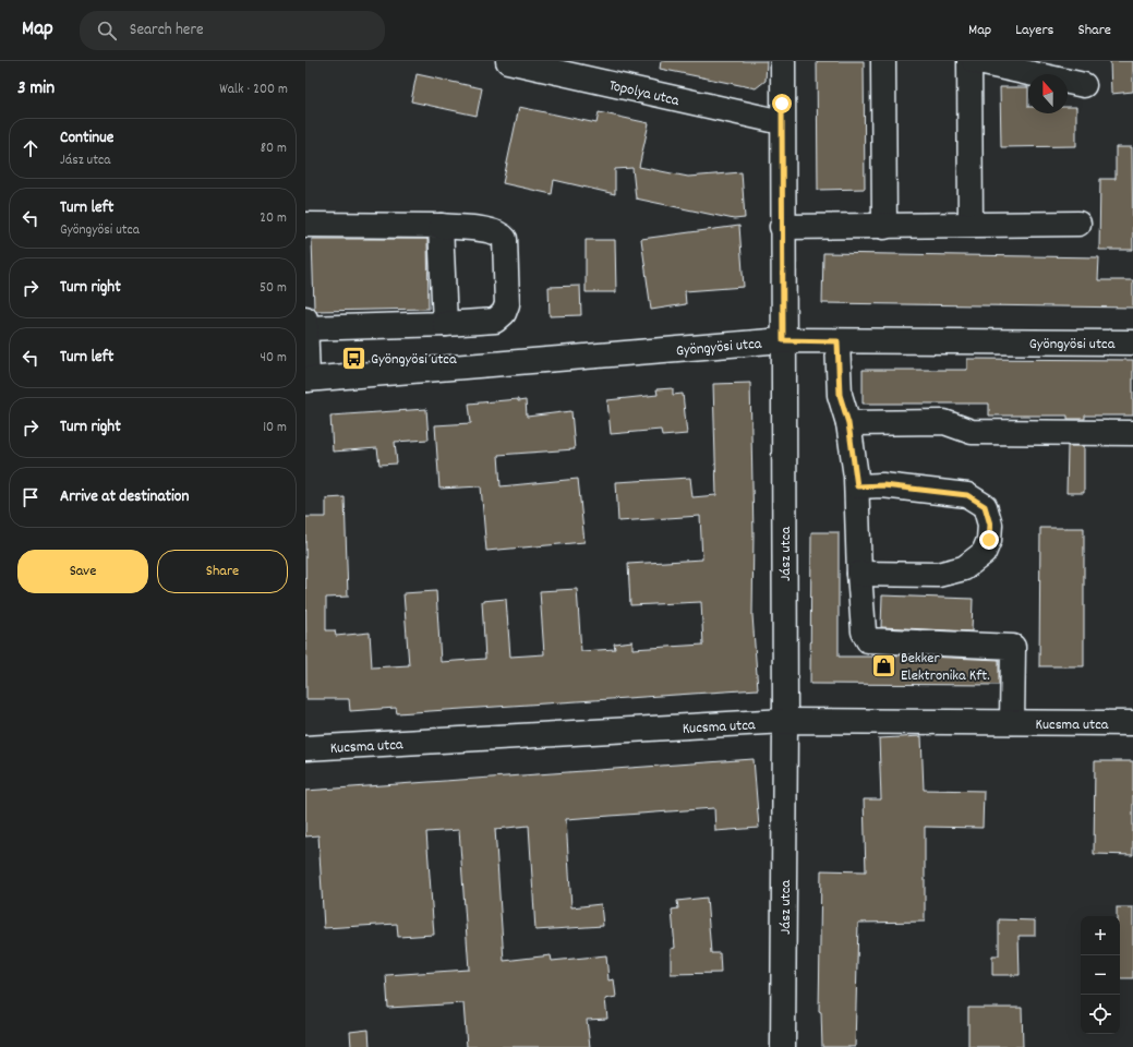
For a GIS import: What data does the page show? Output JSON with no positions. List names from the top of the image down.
{
  "streets": {
    "street": [
      "Topolya utca",
      "Gyöngyösi utca",
      "Jász utca",
      "Kucsma utca"
    ]
  },
  "crossings": [
    ["Topolya utca", "Jász utca"],
    ["Gyöngyösi utca", "Jász utca"],
    ["Jász utca", "Kucsma utca"]
  ],
  "places": {
    "bus stop": ["Gyöngyösi utca"],
    "shop": ["Bekker Elektronika Kft."]
  },
  "north": "top",
  "page": {
    "header": "Map",
    "search": "Search here",
    "nav": ["Map", "Layers", "Share"],
    "heading": ["3 min", "Walk · 200 m"],
    "list": [
      ["Continue", "Jász utca", "80 m"],
      ["Turn left", "Gyöngyösi utca", "20 m"],
      ["Turn right", "50 m"],
      ["Turn left", "40 m"],
      ["Turn right", "10 m"],
      "Arrive at destination"
    ],
    "buttons": ["Save", "Share"],
    "map_buttons": ["+", "−"]
  }
}
